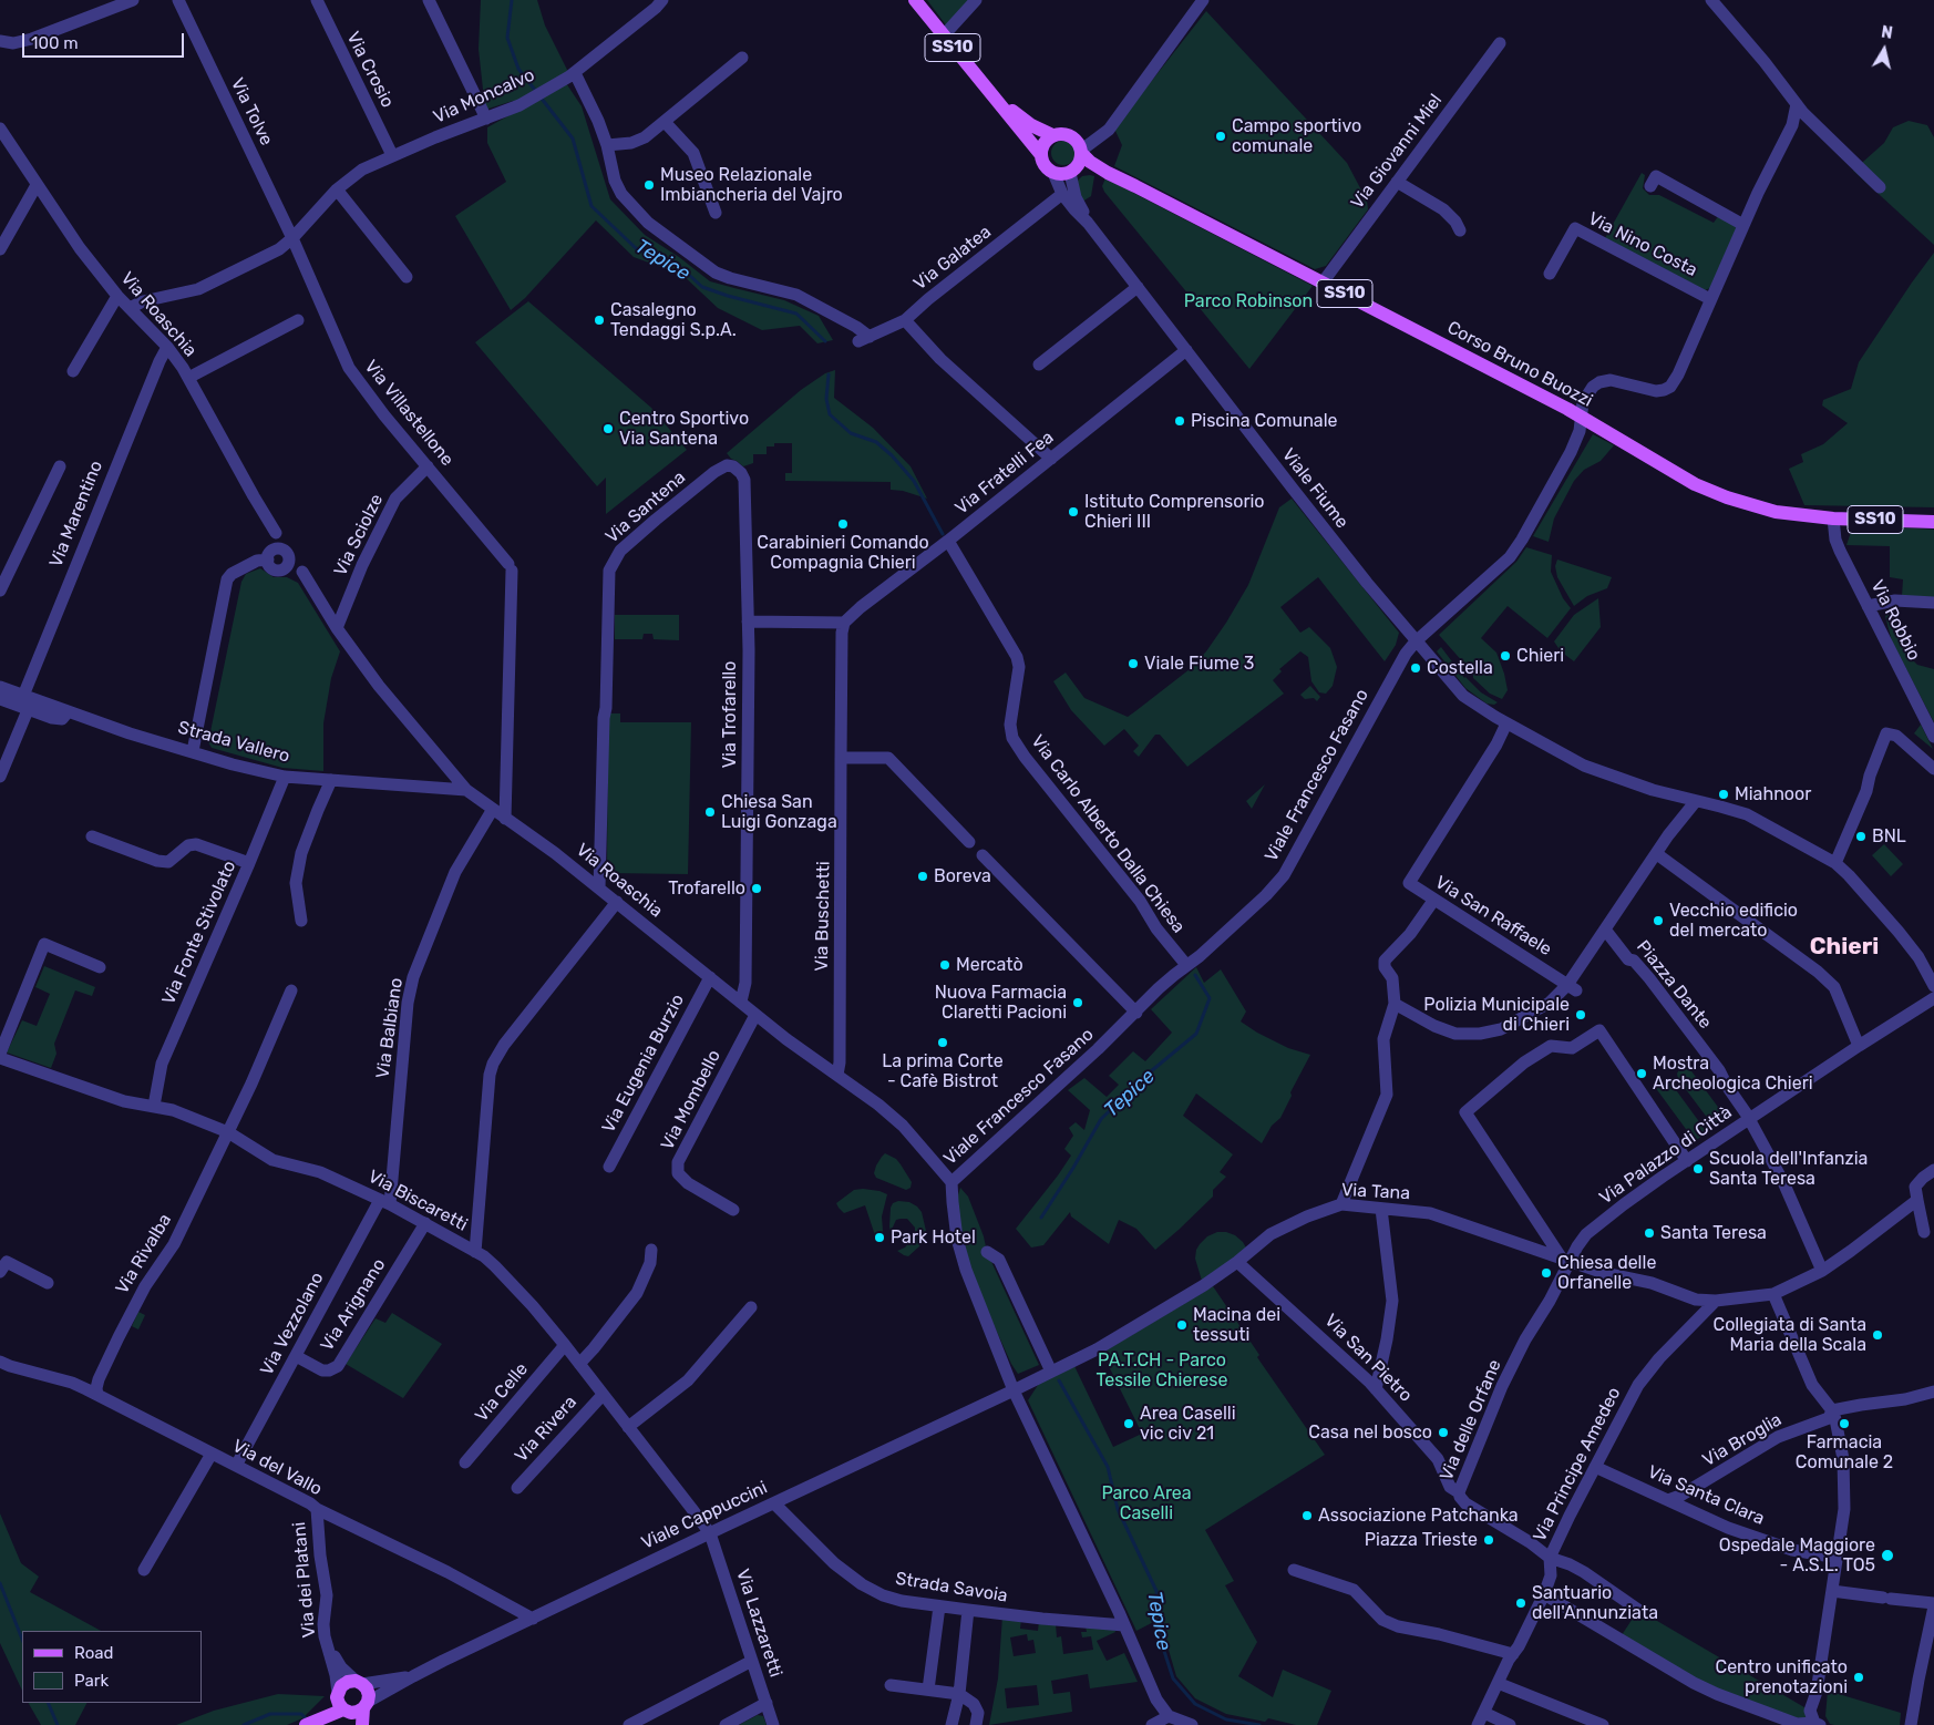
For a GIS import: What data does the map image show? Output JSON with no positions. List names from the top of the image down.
{
  "streets": {
    "main road": ["SS10", "Corso Bruno Buozzi"],
    "street": [
      "Via Crosio",
      "Via Moncalvo",
      "Via Tolve",
      "Via Giovanni Miel",
      "Via Nino Costa",
      "Via Galatea",
      "Via Roaschia",
      "Via Villastellone",
      "Via Fratelli Fea",
      "Viale Fiume",
      "Via Santena",
      "Via Marentino",
      "Via Sciolze",
      "Via Robbio",
      "Via Trofarello",
      "Strada Vallero",
      "Viale Francesco Fasano",
      "Via Carlo Alberto Dalla Chiesa",
      "Via Buschetti",
      "Via San Raffaele",
      "Via Fonte Stivolato",
      "Piazza Dante",
      "Via Balbiano",
      "Via Eugenia Burzio",
      "Via Mombello",
      "Via Palazzo di Città",
      "Via Tana",
      "Via Biscaretti",
      "Via Rivalba",
      "Via Arignano",
      "Via Vezzolano",
      "Via San Pietro",
      "Via Celle",
      "Via delle Orfane",
      "Via Rivera",
      "Via Broglia",
      "Via Principe Amedeo",
      "Via del Vallo",
      "Via Santa Clara",
      "Viale Cappuccini",
      "Via dei Platani",
      "Strada Savoia",
      "Via Lazzaretti"
    ]
  },
  "crossings": [
    ["SS10", "Corso Bruno Buozzi"],
    ["SS10", "Viale Fiume"],
    ["Via Crosio", "Via Moncalvo"],
    ["Via Moncalvo", "Via Tolve"],
    ["Via Moncalvo", "Via Roaschia"],
    ["Via Moncalvo", "Via Villastellone"],
    ["Via Tolve", "Via Villastellone"],
    ["Via Giovanni Miel", "Corso Bruno Buozzi"],
    ["Via Nino Costa", "Viale Francesco Fasano"],
    ["Via Galatea", "Viale Fiume"],
    ["Via Roaschia", "Via Villastellone"],
    ["Via Roaschia", "Via Santena"],
    ["Via Roaschia", "Via Marentino"],
    ["Via Roaschia", "Via Sciolze"],
    ["Via Roaschia", "Via Trofarello"],
    ["Via Roaschia", "Strada Vallero"],
    ["Via Roaschia", "Viale Francesco Fasano"],
    ["Via Roaschia", "Via Buschetti"],
    ["Via Roaschia", "Via Balbiano"],
    ["Via Roaschia", "Via Eugenia Burzio"],
    ["Via Roaschia", "Via Mombello"],
    ["Corso Bruno Buozzi", "Viale Fiume"],
    ["Corso Bruno Buozzi", "Via Robbio"],
    ["Corso Bruno Buozzi", "Viale Francesco Fasano"],
    ["Via Villastellone", "Via Sciolze"],
    ["Via Fratelli Fea", "Viale Fiume"],
    ["Via Fratelli Fea", "Via Carlo Alberto Dalla Chiesa"],
    ["Via Fratelli Fea", "Via Buschetti"],
    ["Viale Fiume", "Viale Francesco Fasano"],
    ["Viale Fiume", "Via San Raffaele"],
    ["Via Santena", "Via Trofarello"],
    ["Via Marentino", "Strada Vallero"],
    ["Strada Vallero", "Via Fonte Stivolato"],
    ["Viale Francesco Fasano", "Via Carlo Alberto Dalla Chiesa"],
    ["Viale Francesco Fasano", "Via Tana"],
    ["Viale Francesco Fasano", "Viale Cappuccini"],
    ["Viale Francesco Fasano", "Strada Savoia"],
    ["Via Fonte Stivolato", "Via Biscaretti"],
    ["Piazza Dante", "Via Palazzo di Città"],
    ["Piazza Dante", "Via Tana"],
    ["Via Balbiano", "Via Biscaretti"],
    ["Via Balbiano", "Via Vezzolano"],
    ["Via Palazzo di Città", "Via Tana"],
    ["Via Palazzo di Città", "Via delle Orfane"],
    ["Via Tana", "Via San Pietro"],
    ["Via Tana", "Via delle Orfane"],
    ["Via Tana", "Via Principe Amedeo"],
    ["Via Tana", "Viale Cappuccini"],
    ["Via Biscaretti", "Via Rivalba"],
    ["Via Biscaretti", "Via Arignano"],
    ["Via Biscaretti", "Via Vezzolano"],
    ["Via Biscaretti", "Via Celle"],
    ["Via Biscaretti", "Via Rivera"],
    ["Via Biscaretti", "Viale Cappuccini"],
    ["Via Biscaretti", "Via Lazzaretti"],
    ["Via Rivalba", "Via del Vallo"],
    ["Via Arignano", "Via Vezzolano"],
    ["Via Vezzolano", "Via del Vallo"],
    ["Via San Pietro", "Via delle Orfane"],
    ["Via delle Orfane", "Via Principe Amedeo"],
    ["Via Broglia", "Via Santa Clara"],
    ["Via Principe Amedeo", "Via Santa Clara"],
    ["Via del Vallo", "Viale Cappuccini"],
    ["Via del Vallo", "Via dei Platani"],
    ["Viale Cappuccini", "Via dei Platani"],
    ["Viale Cappuccini", "Strada Savoia"],
    ["Viale Cappuccini", "Via Lazzaretti"]
  ],
  "districts": ["Chieri"],
  "water": ["Tepice"],
  "parks": ["Parco Robinson", "PA.T.CH - Parco Tessile Chierese", "Parco Area Caselli"],
  "places": [
    "Campo sportivo comunale",
    "Museo Relazionale Imbiancheria del Vajro",
    "Casalegno Tendaggi S.p.A.",
    "Piscina Comunale",
    "Centro Sportivo Via Santena",
    "Istituto Comprensorio Chieri III",
    "Carabinieri Comando Compagnia Chieri",
    "Chieri",
    "Viale Fiume 3",
    "Costella",
    "Miahnoor",
    "Chiesa San Luigi Gonzaga",
    "BNL",
    "Boreva",
    "Trofarello",
    "Vecchio edificio del mercato",
    "Mercatò",
    "Nuova Farmacia Claretti Pacioni",
    "Polizia Municipale di Chieri",
    "La prima Corte - Cafè Bistrot",
    "Mostra Archeologica Chieri",
    "Scuola dell'Infanzia Santa Teresa",
    "Santa Teresa",
    "Park Hotel",
    "Chiesa delle Orfanelle",
    "Macina dei tessuti",
    "Collegiata di Santa Maria della Scala",
    "Area Caselli vic civ 21",
    "Farmacia Comunale 2",
    "Casa nel bosco",
    "Associazione Patchanka",
    "Piazza Trieste",
    "Ospedale Maggiore - A.S.L. TO5",
    "Santuario dell'Annunziata",
    "Centro unificato prenotazioni"
  ],
  "legend": ["Road", "Park"],
  "scale_bar": "100 m",
  "north": "top"
}
